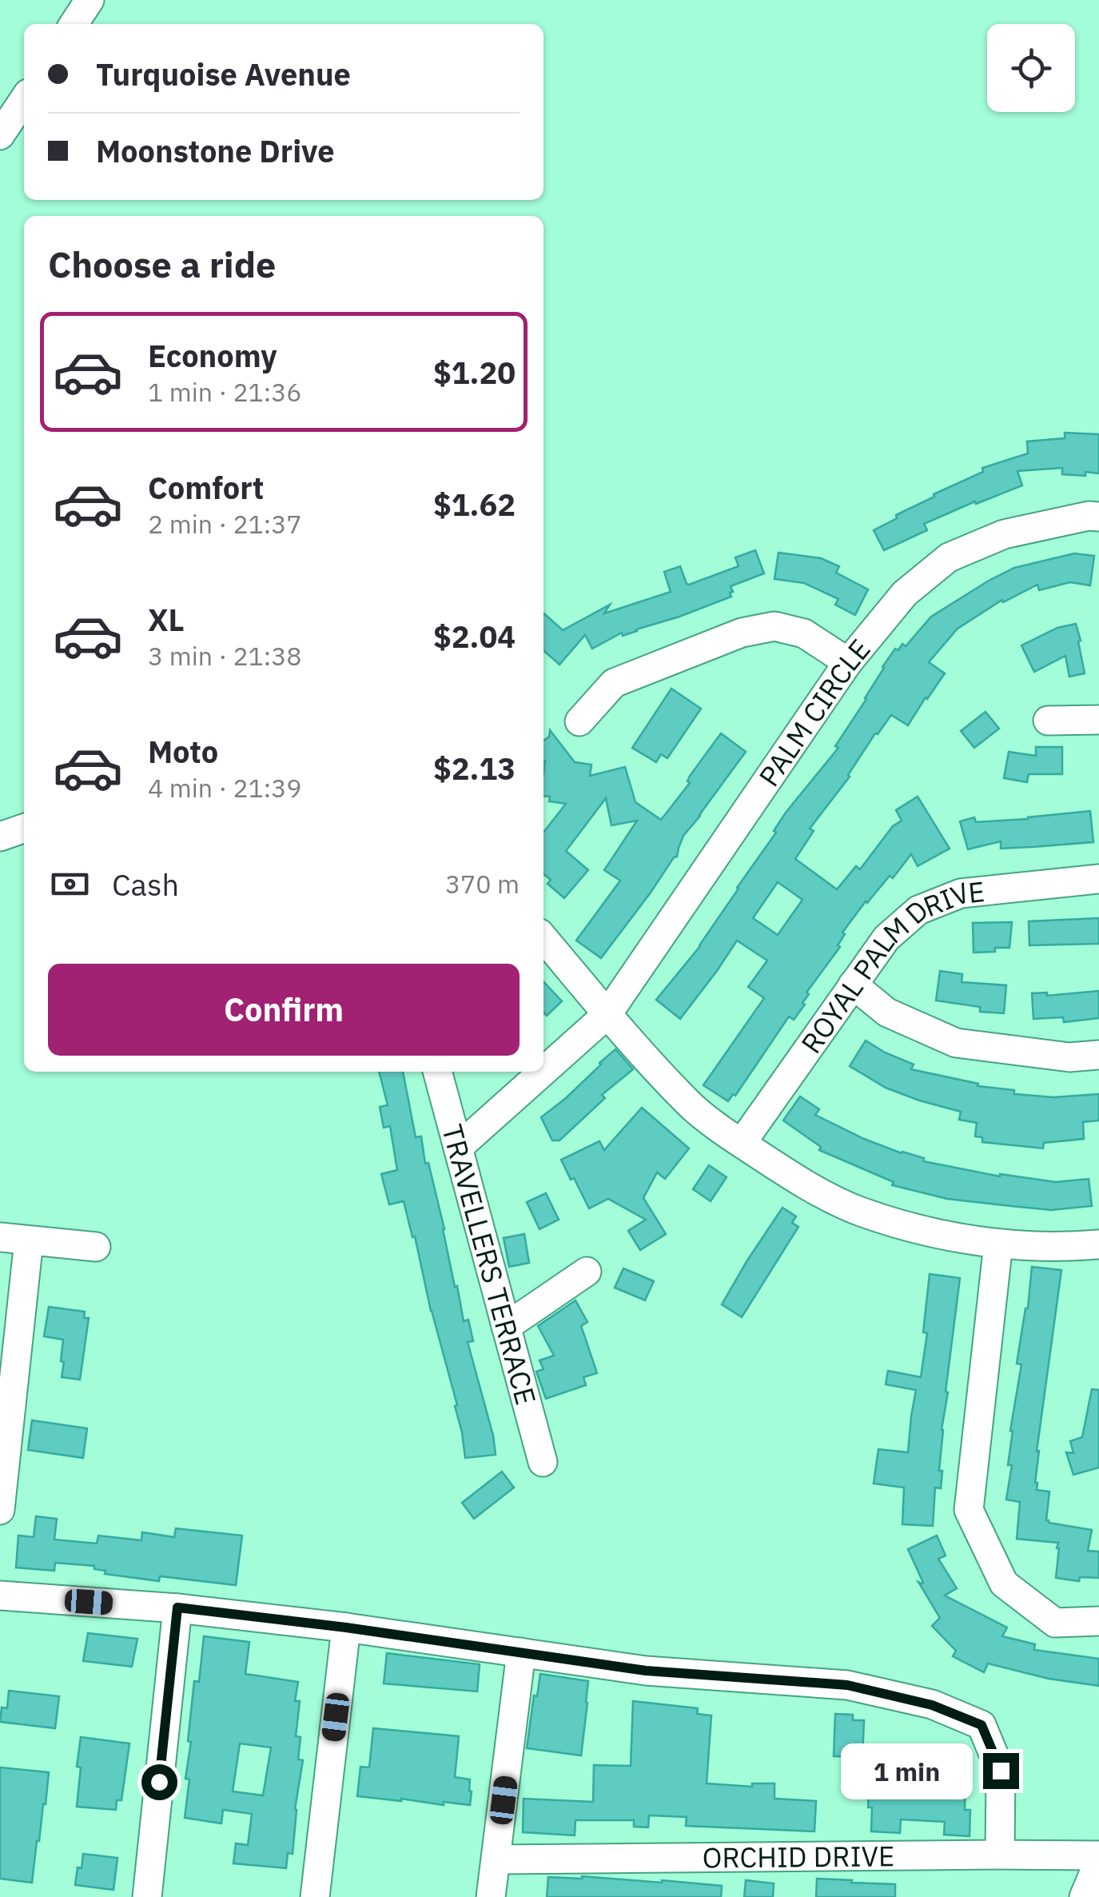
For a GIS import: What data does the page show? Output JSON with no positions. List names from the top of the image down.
{
  "streets": {
    "street": [
      "PALM CIRCLE",
      "ROYAL PALM DRIVE",
      "TRAVELLERS TERRACE",
      "ORCHID DRIVE"
    ]
  },
  "crossings": [
    ["PALM CIRCLE", "TRAVELLERS TERRACE"]
  ],
  "page": {
    "banner": ["Turquoise Avenue", "Moonstone Drive"],
    "heading": "Choose a ride",
    "list": [
      {
        "name": "Economy",
        "note": "1 min · 21:36",
        "value": "$1.20"
      },
      {
        "name": "Comfort",
        "note": "2 min · 21:37",
        "value": "$1.62"
      },
      {
        "name": "XL",
        "note": "3 min · 21:38",
        "value": "$2.04"
      },
      {
        "name": "Moto",
        "note": "4 min · 21:39",
        "value": "$2.13"
      }
    ],
    "pay": ["Cash", "370 m"],
    "buttons": "Confirm",
    "bubble": "1 min"
  }
}
